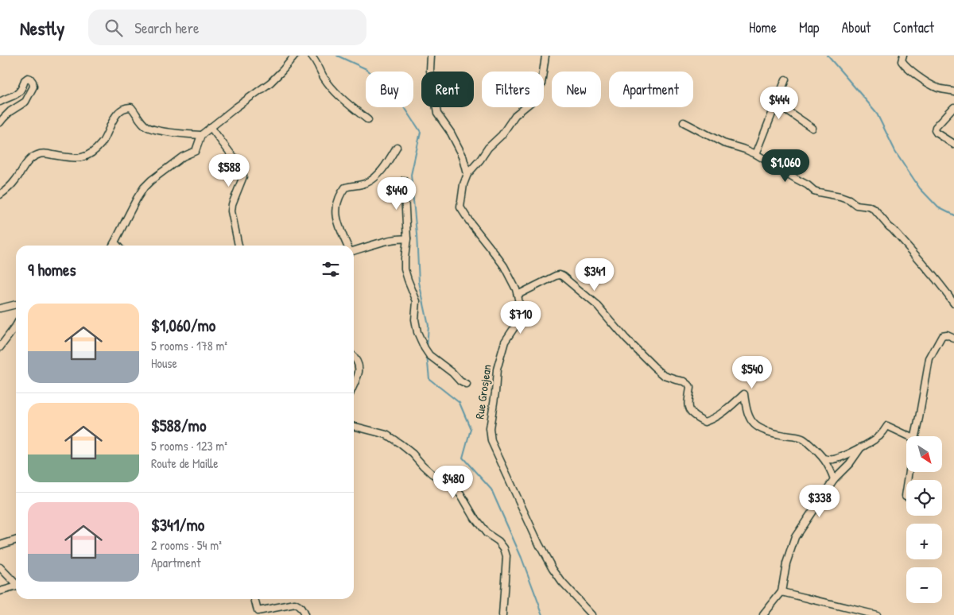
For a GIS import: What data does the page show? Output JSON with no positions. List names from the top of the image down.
{
  "streets": {
    "street": ["Rue Grosjean"]
  },
  "north": "bottom right",
  "page": {
    "header": "Nestly",
    "search": "Search here",
    "nav": [
      "Home",
      "Map",
      "About",
      "Contact"
    ],
    "chip": [
      "Buy",
      "Rent",
      "Filters",
      "New",
      "Apartment"
    ],
    "price": [
      "$444",
      "$1,060",
      "$588",
      "$440",
      "$341",
      "$710",
      "$540",
      "$480",
      "$338"
    ],
    "heading": "9 homes",
    "list": [
      {
        "name": "$1,060/mo",
        "note": "5 rooms · 178 m² · House"
      },
      {
        "name": "$588/mo",
        "note": "5 rooms · 123 m² · Route de Maille"
      },
      {
        "name": "$341/mo",
        "note": "2 rooms · 54 m² · Apartment"
      }
    ],
    "map_buttons": ["+", "−"]
  }
}
